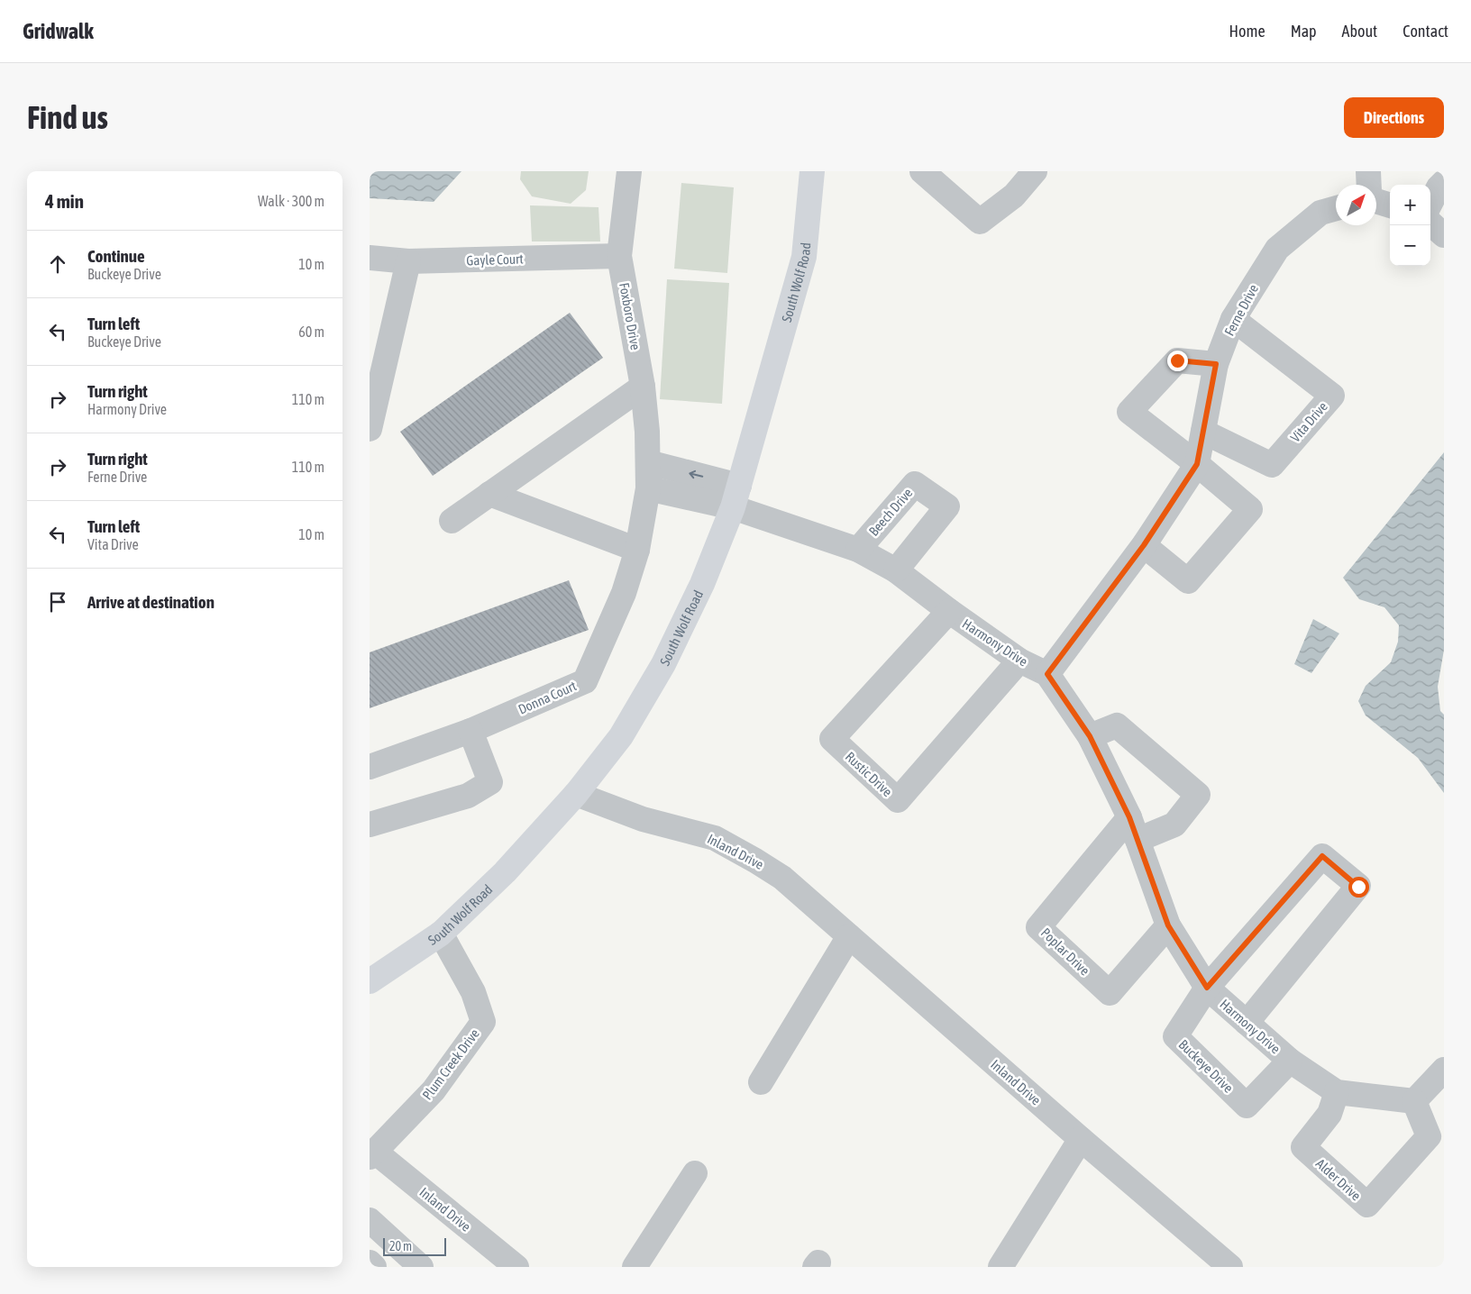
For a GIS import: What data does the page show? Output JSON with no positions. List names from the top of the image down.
{
  "streets": {
    "main road": ["South Wolf Road"],
    "street": [
      "Gayle Court",
      "Ferne Drive",
      "Foxboro Drive",
      "Vita Drive",
      "Beech Drive",
      "Harmony Drive",
      "Donna Court",
      "Rustic Drive",
      "Inland Drive",
      "Poplar Drive",
      "Plum Creek Drive",
      "Buckeye Drive",
      "Alder Drive"
    ]
  },
  "crossings": [
    ["Gayle Court", "Foxboro Drive"],
    ["South Wolf Road", "Harmony Drive"],
    ["South Wolf Road", "Inland Drive"],
    ["South Wolf Road", "Plum Creek Drive"],
    ["Ferne Drive", "Vita Drive"],
    ["Ferne Drive", "Harmony Drive"],
    ["Foxboro Drive", "Donna Court"],
    ["Beech Drive", "Harmony Drive"],
    ["Harmony Drive", "Rustic Drive"],
    ["Harmony Drive", "Poplar Drive"],
    ["Harmony Drive", "Buckeye Drive"],
    ["Harmony Drive", "Alder Drive"],
    ["Inland Drive", "Plum Creek Drive"]
  ],
  "scale_bar": "20 m",
  "north": "top right",
  "page": {
    "header": "Gridwalk",
    "nav": [
      "Home",
      "Map",
      "About",
      "Contact"
    ],
    "buttons": "Directions",
    "title": "Find us",
    "heading": ["4 min", "Walk · 300 m"],
    "map_buttons": ["+", "−"],
    "list": [
      ["Continue", "Buckeye Drive", "10 m"],
      ["Turn left", "Buckeye Drive", "60 m"],
      ["Turn right", "Harmony Drive", "110 m"],
      ["Turn right", "Ferne Drive", "110 m"],
      ["Turn left", "Vita Drive", "10 m"],
      "Arrive at destination"
    ],
    "scale": "20 m"
  }
}
